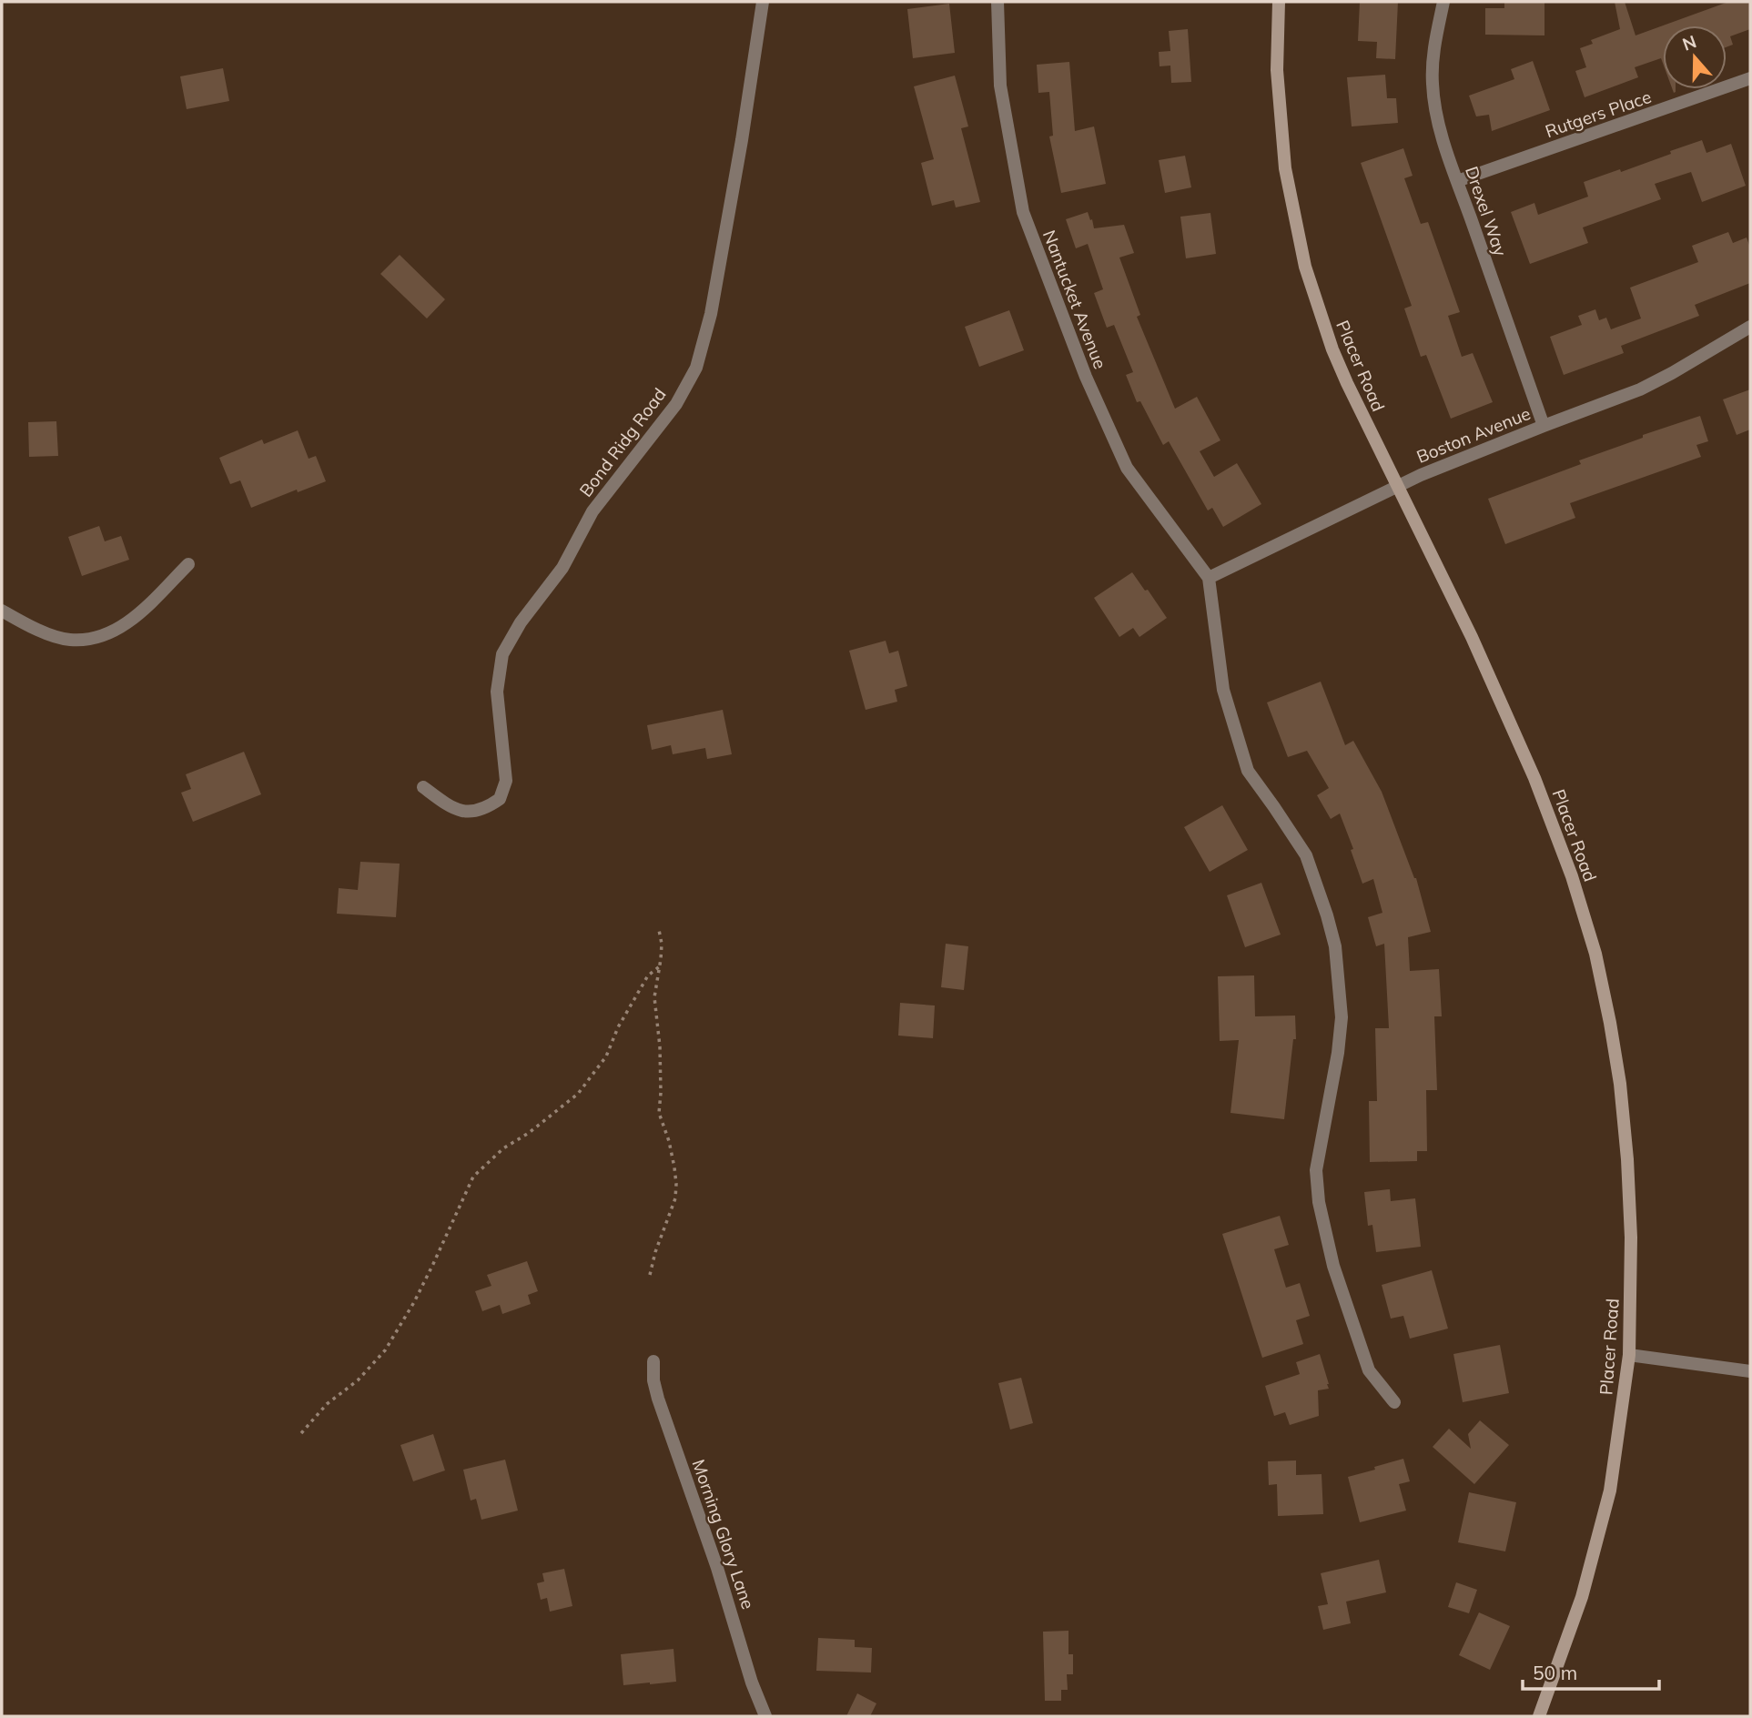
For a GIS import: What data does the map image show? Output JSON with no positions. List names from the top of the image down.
{
  "streets": {
    "main road": ["Placer Road"],
    "street": [
      "Rutgers Place",
      "Drexel Way",
      "Nantucket Avenue",
      "Boston Avenue",
      "Bond Ridg Road",
      "Morning Glory Lane"
    ]
  },
  "crossings": [
    ["Rutgers Place", "Drexel Way"],
    ["Drexel Way", "Boston Avenue"],
    ["Nantucket Avenue", "Boston Avenue"],
    ["Placer Road", "Boston Avenue"]
  ],
  "scale_bar": "50 m",
  "north": "top"
}
